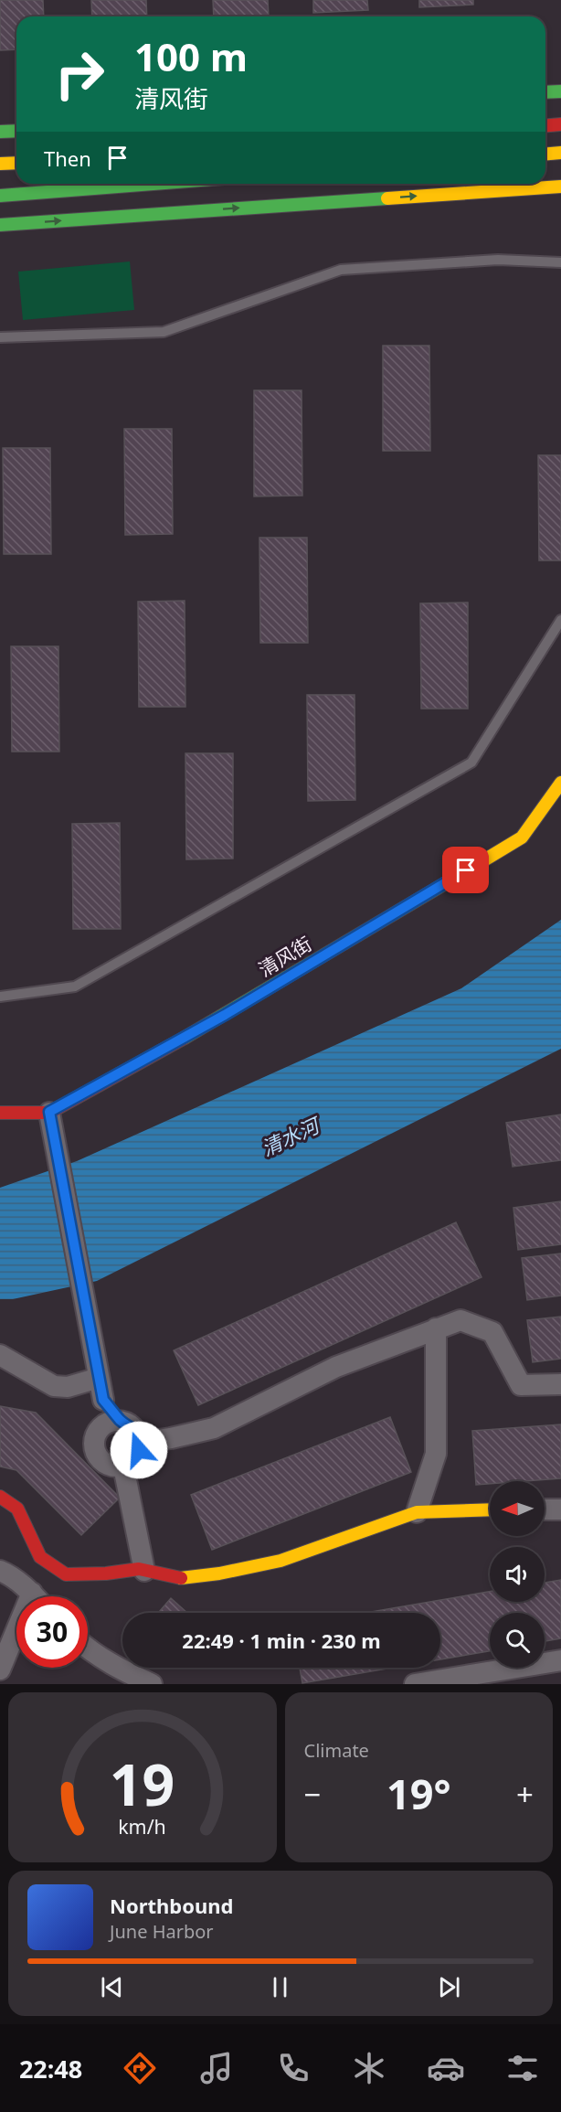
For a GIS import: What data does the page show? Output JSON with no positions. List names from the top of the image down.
{
  "streets": {
    "street": ["清风街"]
  },
  "water": ["清水河"],
  "north": "left",
  "page": {
    "turn": ["100 m", "清风街"],
    "then": "Then",
    "limit": "30",
    "trip": "22:49 · 1 min · 230 m",
    "tile": "Climate",
    "heat": ["−", "19°", "+"],
    "song": ["Northbound", "June Harbor"],
    "tabs": "22:48",
    "gauge": ["19", "km/h"]
  }
}
